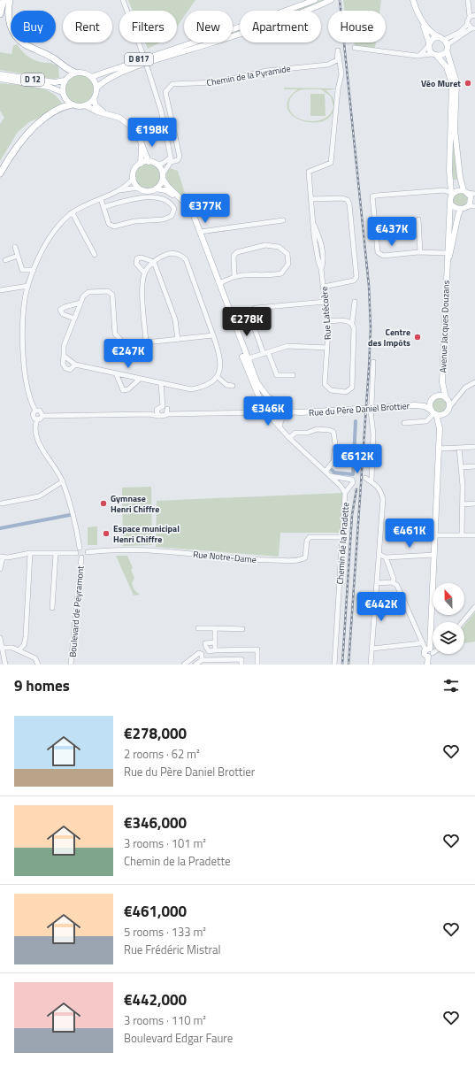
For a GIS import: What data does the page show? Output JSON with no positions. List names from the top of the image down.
{
  "streets": {
    "main road": [
      "D 817",
      "D 12",
      "Avenue Jacques Douzans",
      "Rue du Père Daniel Brottier"
    ],
    "street": [
      "Chemin de la Pyramide",
      "Rue Latécoère",
      "Chemin de la Pradette",
      "Rue Notre-Dame",
      "Boulevard de Peyramont"
    ]
  },
  "crossings": [
    ["D 817", "D 12"],
    ["Chemin de la Pyramide", "Rue Latécoère"],
    ["Avenue Jacques Douzans", "Rue du Père Daniel Brottier"],
    ["Rue du Père Daniel Brottier", "Chemin de la Pradette"],
    ["Chemin de la Pradette", "Rue Notre-Dame"],
    ["Rue Notre-Dame", "Boulevard de Peyramont"]
  ],
  "places": [
    "Véo Muret",
    "Centre des Impôts",
    "Gymnase Henri Chiffre",
    "Espace municipal Henri Chiffre"
  ],
  "north": "top",
  "page": {
    "chip": [
      "Buy",
      "Rent",
      "Filters",
      "New",
      "Apartment",
      "House"
    ],
    "price": [
      "€198K",
      "€377K",
      "€437K",
      "€278K",
      "€247K",
      "€346K",
      "€612K",
      "€461K",
      "€442K"
    ],
    "heading": "9 homes",
    "list": [
      {
        "name": "€278,000",
        "note": "2 rooms · 62 m² · Rue du Père Daniel Brottier"
      },
      {
        "name": "€346,000",
        "note": "3 rooms · 101 m² · Chemin de la Pradette"
      },
      {
        "name": "€461,000",
        "note": "5 rooms · 133 m² · Rue Frédéric Mistral"
      },
      {
        "name": "€442,000",
        "note": "3 rooms · 110 m² · Boulevard Edgar Faure"
      }
    ]
  }
}
